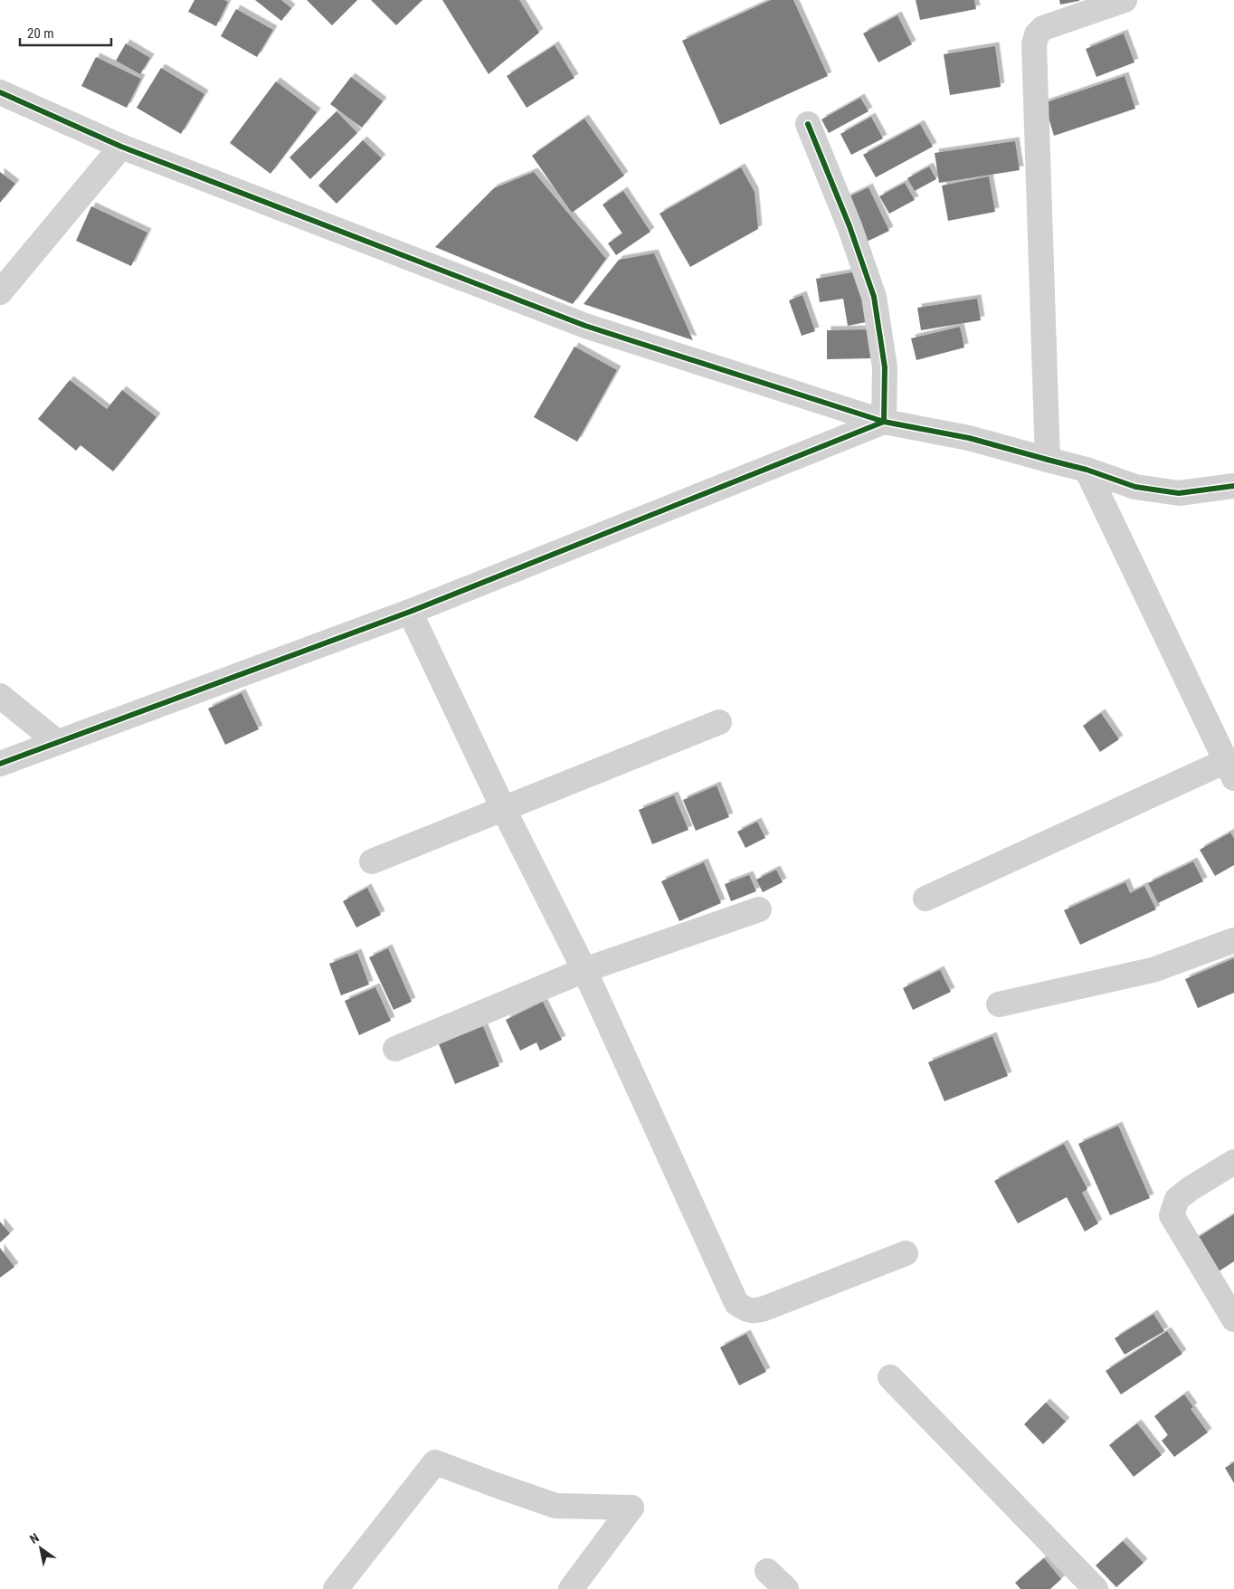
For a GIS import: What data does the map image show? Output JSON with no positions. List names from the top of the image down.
{
  "scale_bar": "20 m",
  "north": "top left"
}
